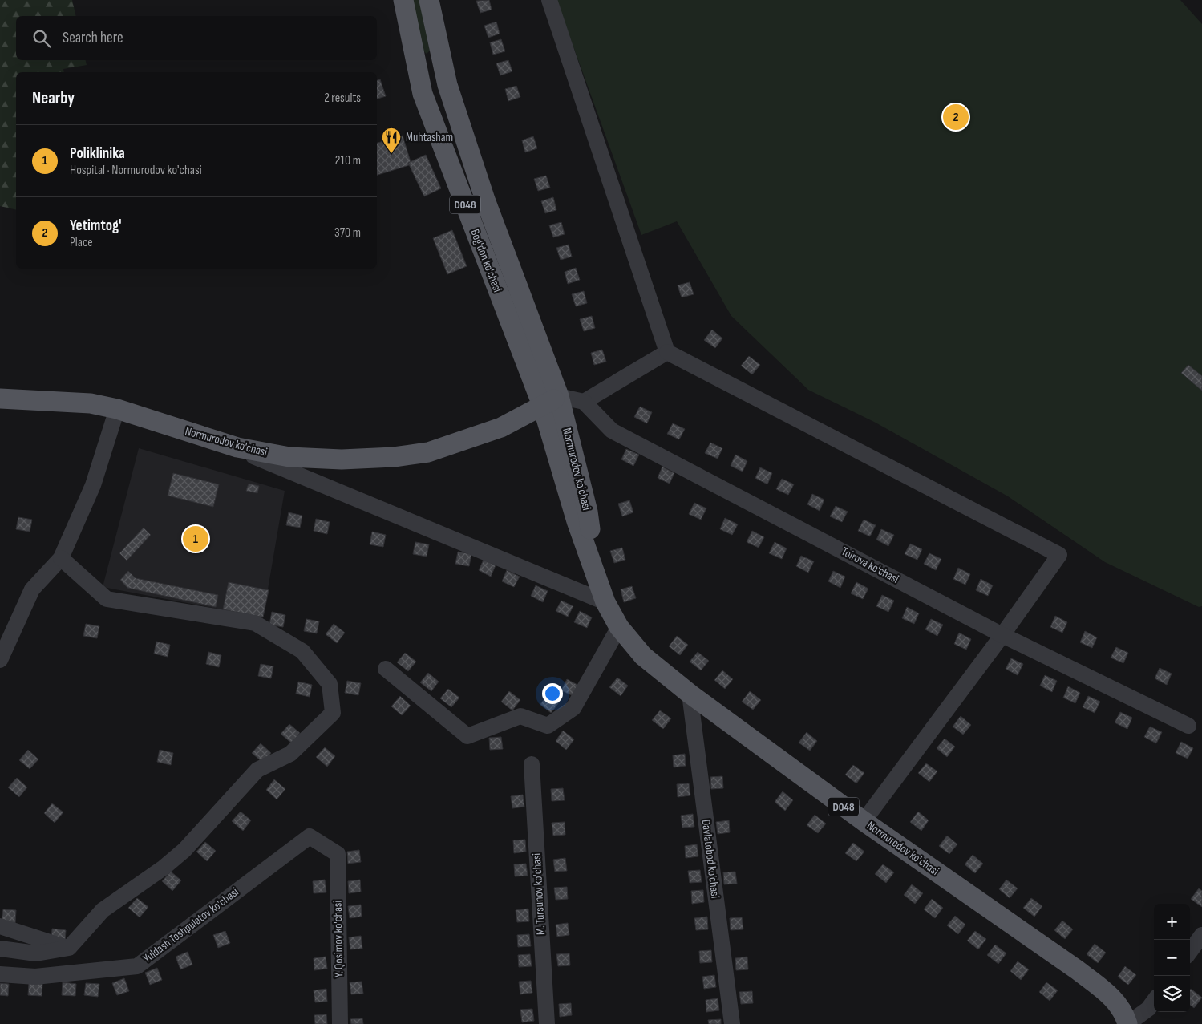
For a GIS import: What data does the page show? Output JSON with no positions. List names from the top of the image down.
{
  "streets": {
    "main road": ["D048", "Bog'don ko'chasi", "Normurodov ko'chasi"],
    "street": [
      "Toirova ko'chasi",
      "Davlatobod ko’chasi",
      "M. Tursunov ko'chasi",
      "Yuldash Toshpulatov ko'chasi",
      "Y. Qosimov ko'chasi"
    ]
  },
  "crossings": [
    ["Bog'don ko'chasi", "Normurodov ko'chasi"],
    ["Normurodov ko'chasi", "Davlatobod ko’chasi"],
    ["Yuldash Toshpulatov ko'chasi", "Y. Qosimov ko'chasi"]
  ],
  "places": {
    "restaurant": ["Muhtasham"]
  },
  "page": {
    "search": "Search here",
    "heading": ["Nearby", "2 results"],
    "pins": ["2", "1"],
    "list": [
      {
        "mark": "1",
        "name": "Poliklinika",
        "note": "Hospital · Normurodov ko'chasi",
        "value": "210 m"
      },
      {
        "mark": "2",
        "name": "Yetimtog'",
        "note": "Place",
        "value": "370 m"
      }
    ],
    "map_buttons": ["+", "−"]
  }
}
